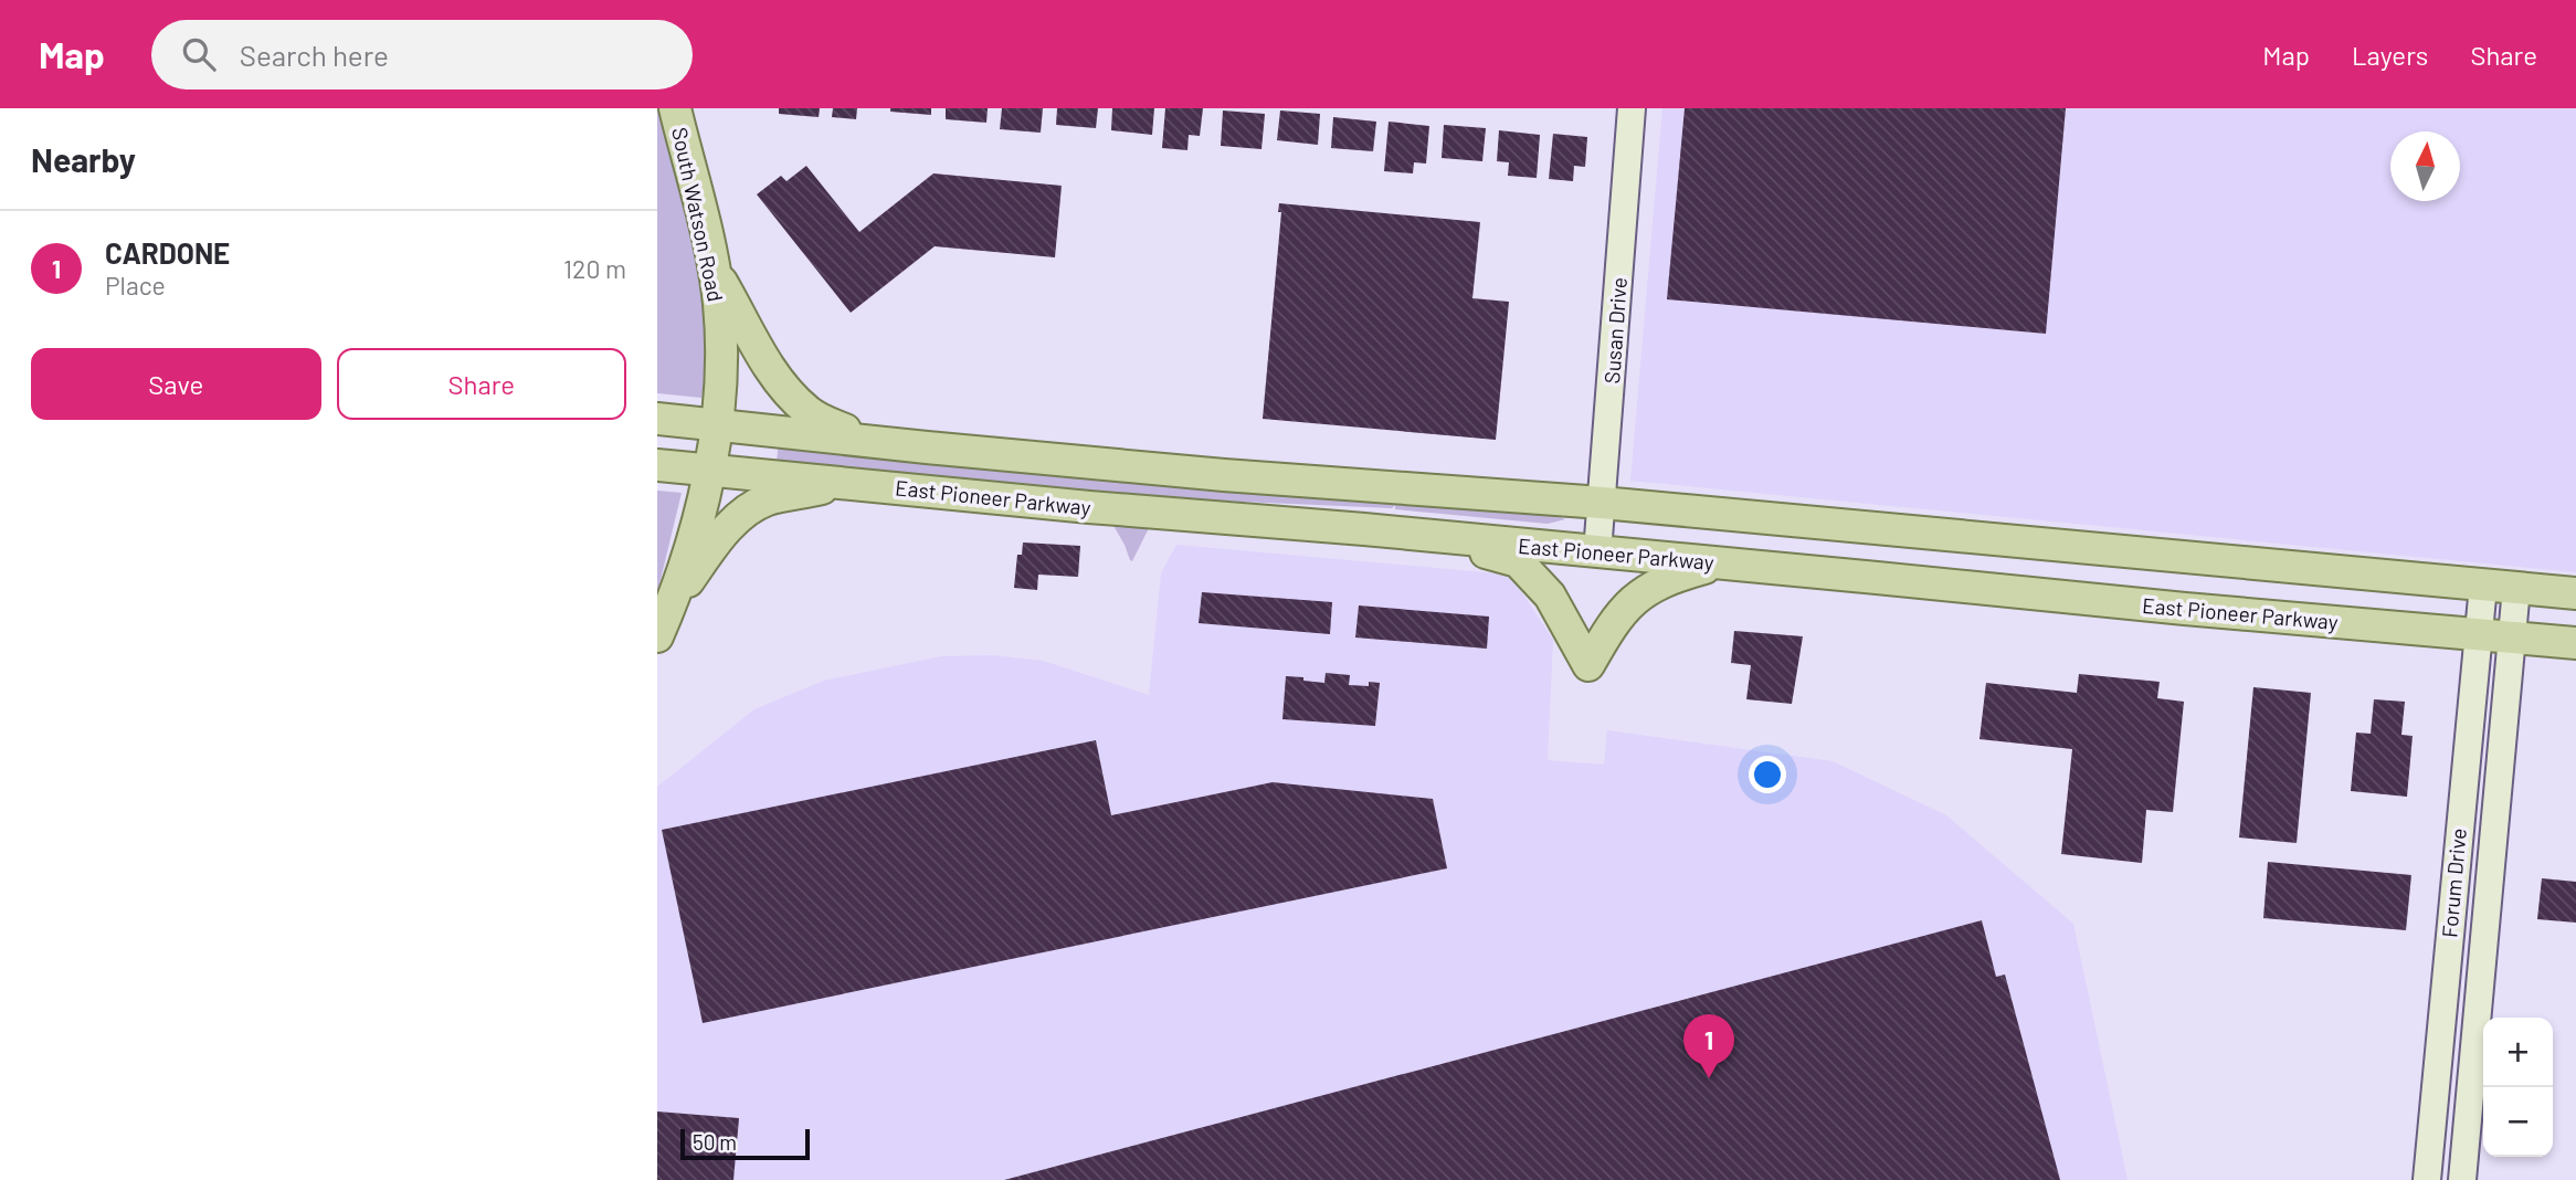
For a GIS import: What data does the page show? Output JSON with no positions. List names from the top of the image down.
{
  "streets": {
    "main road": ["South Watson Road", "East Pioneer Parkway"],
    "street": ["Susan Drive", "Forum Drive"]
  },
  "crossings": [
    ["South Watson Road", "East Pioneer Parkway"],
    ["Susan Drive", "East Pioneer Parkway"],
    ["East Pioneer Parkway", "Forum Drive"]
  ],
  "scale_bar": "50 m",
  "north": "top",
  "page": {
    "header": "Map",
    "search": "Search here",
    "nav": ["Map", "Layers", "Share"],
    "heading": "Nearby",
    "list": [
      {
        "mark": "1",
        "name": "CARDONE",
        "note": "Place",
        "value": "120 m"
      }
    ],
    "buttons": ["Save", "Share"],
    "pins": "1",
    "map_buttons": ["+", "−"],
    "scale": "50 m"
  }
}
